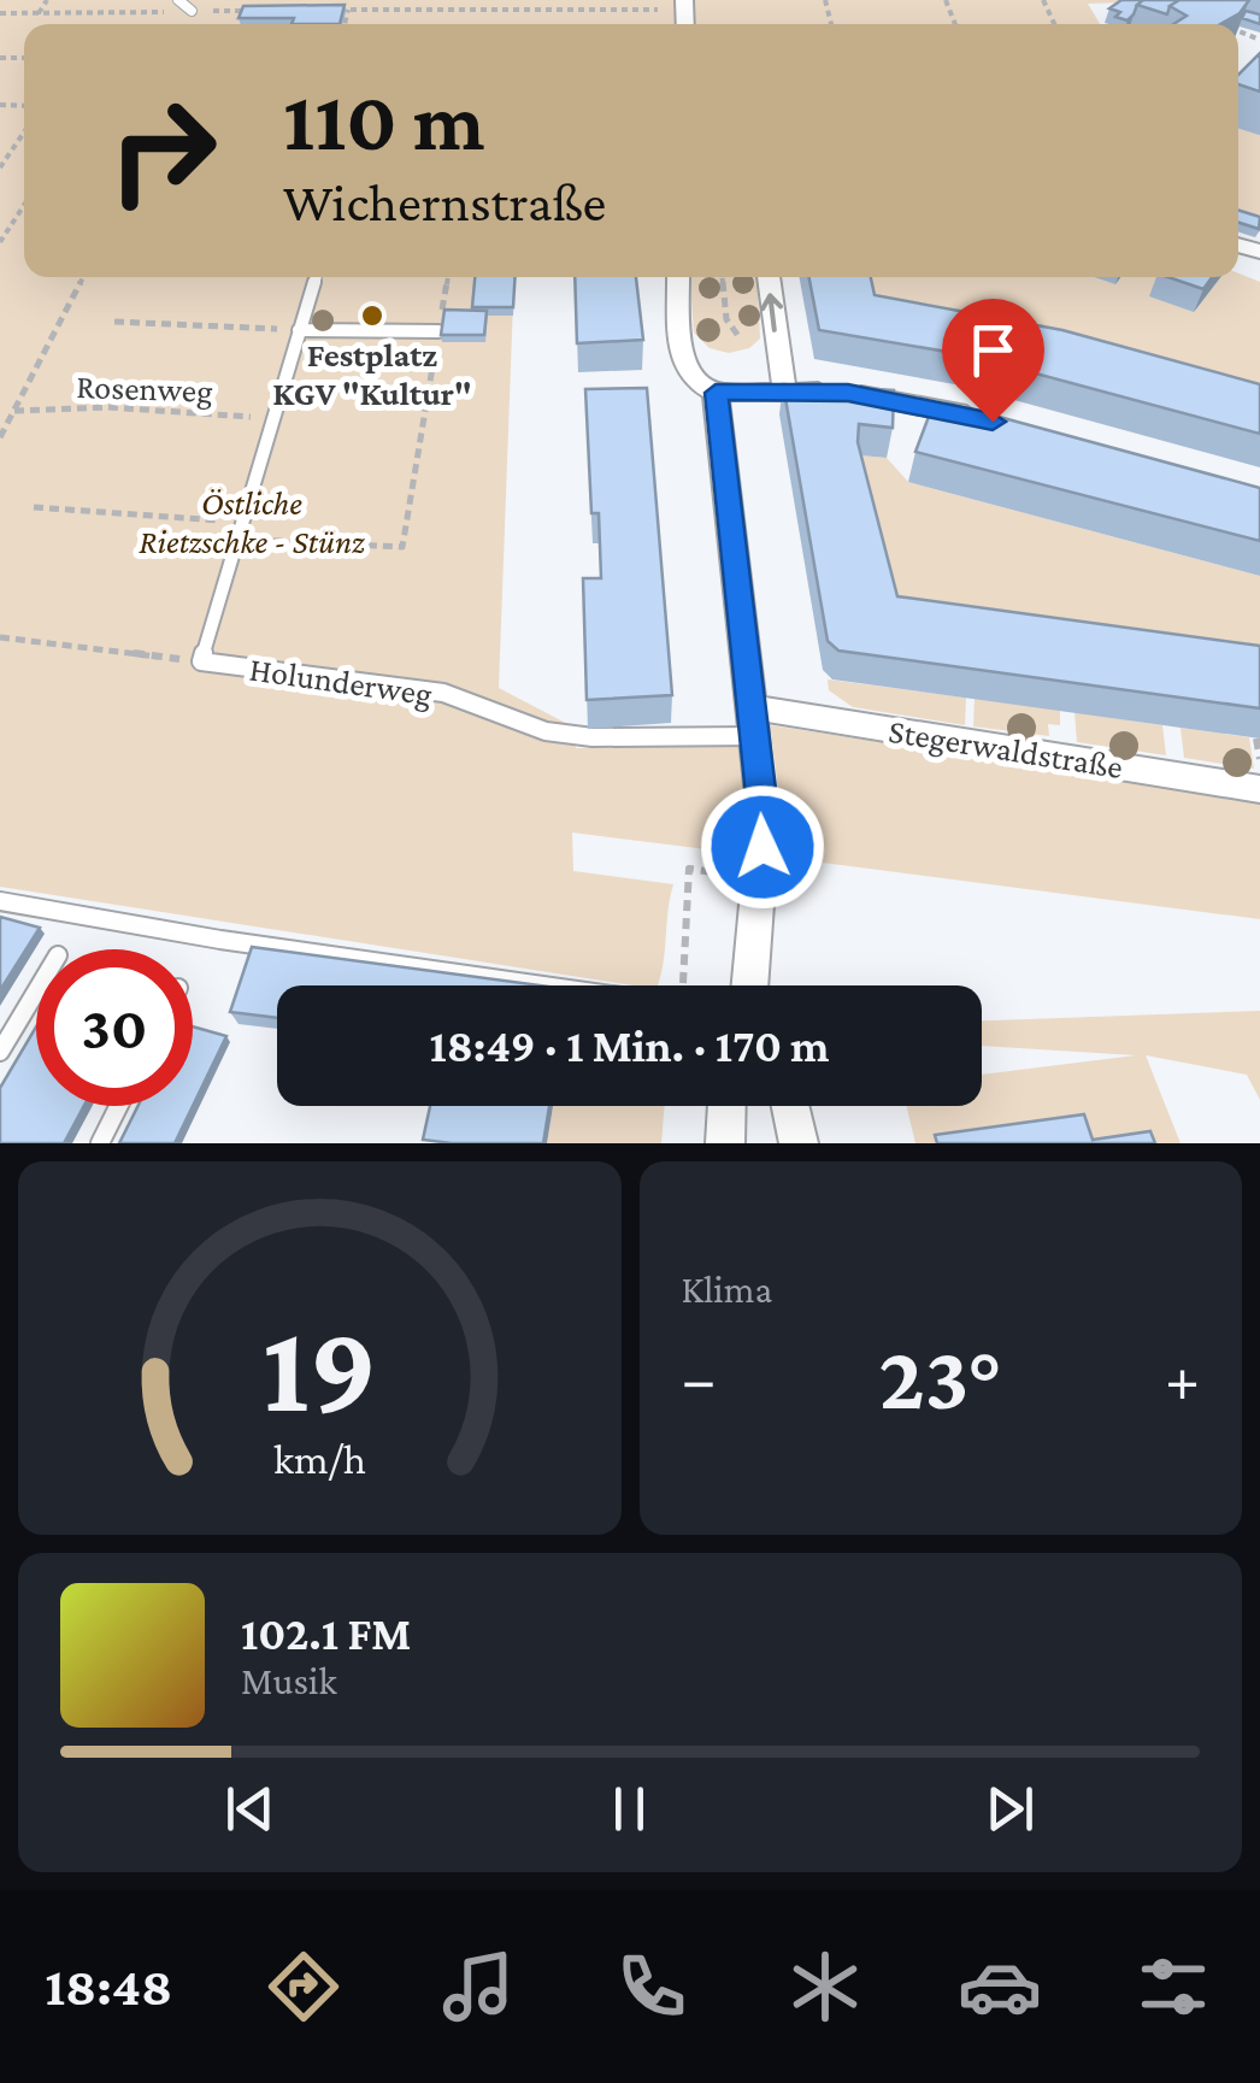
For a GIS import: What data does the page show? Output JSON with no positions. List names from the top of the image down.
{
  "streets": {
    "street": ["Stegerwaldstraße"],
    "lane": ["Holunderweg"],
    "path": ["Rosenweg"]
  },
  "crossings": [
    ["Holunderweg", "Stegerwaldstraße"]
  ],
  "parks": ["Östliche Rietzschke - Stünz"],
  "places": ["Festplatz KGV \"Kultur\""],
  "page": {
    "turn": ["110 m", "Wichernstraße"],
    "limit": "30",
    "trip": "18:49 · 1 Min. · 170 m",
    "tile": "Klima",
    "heat": ["−", "23°", "+"],
    "song": ["102.1 FM", "Musik"],
    "tabs": "18:48",
    "gauge": ["19", "km/h"]
  }
}
